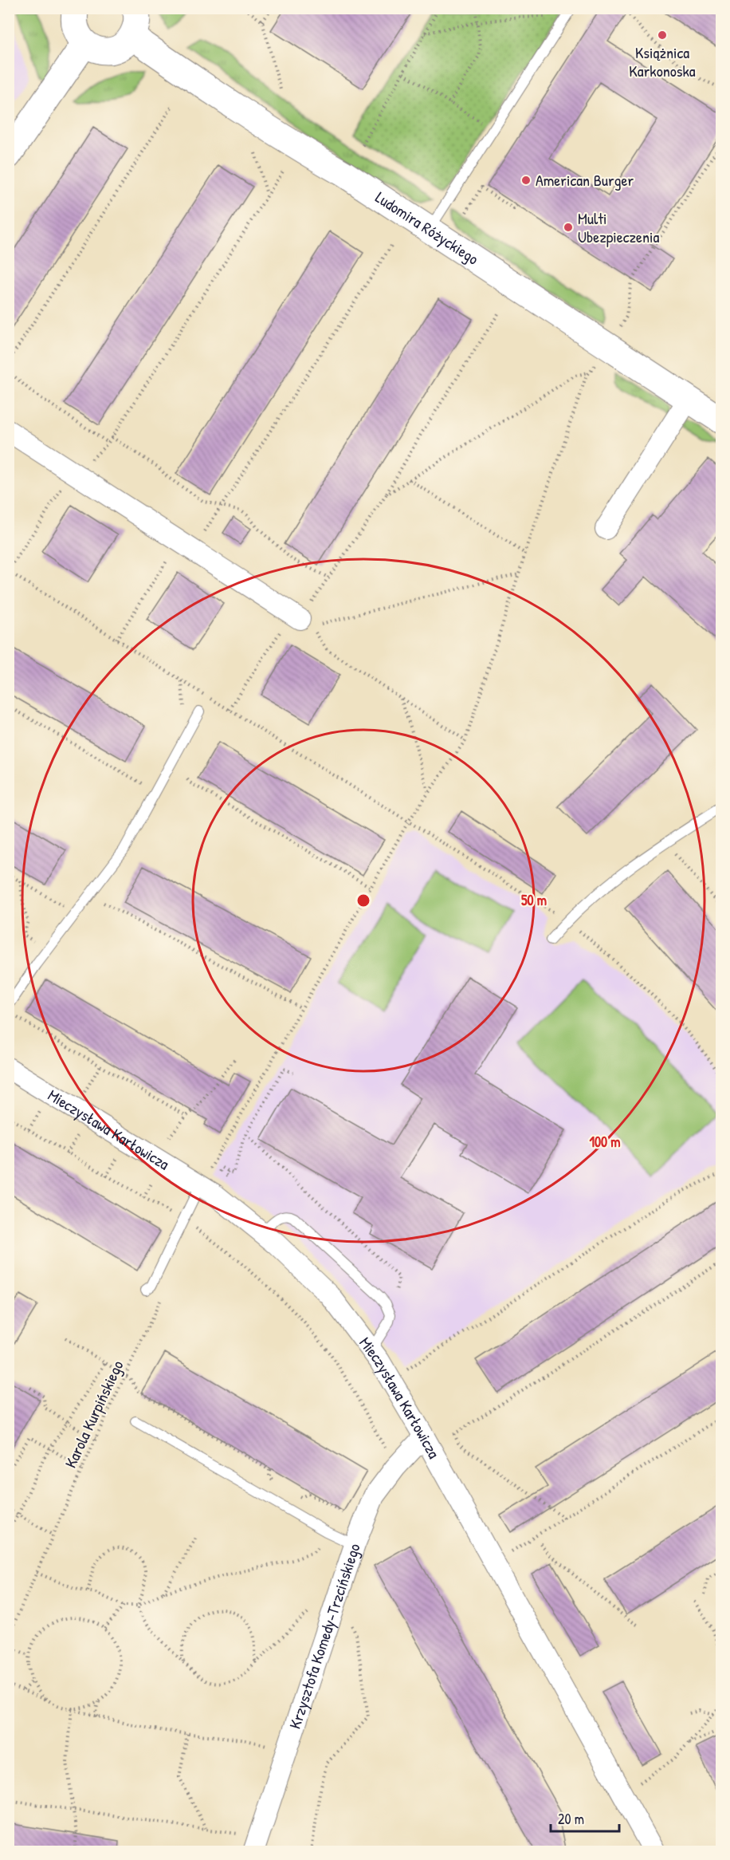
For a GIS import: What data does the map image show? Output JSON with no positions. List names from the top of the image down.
{
  "streets": {
    "street": ["Ludomira Różyckiego", "Mieczysława Karłowicza", "Krzysztofa Komedy-Trzcińskiego"],
    "path": ["Karola Kurpińskiego"]
  },
  "crossings": [
    ["Mieczysława Karłowicza", "Krzysztofa Komedy-Trzcińskiego"]
  ],
  "places": ["Książnica Karkonoska", "American Burger", "Multi Ubezpieczenia"],
  "scale_bar": "20 m",
  "rings": ["50 m", "100 m"]
}
